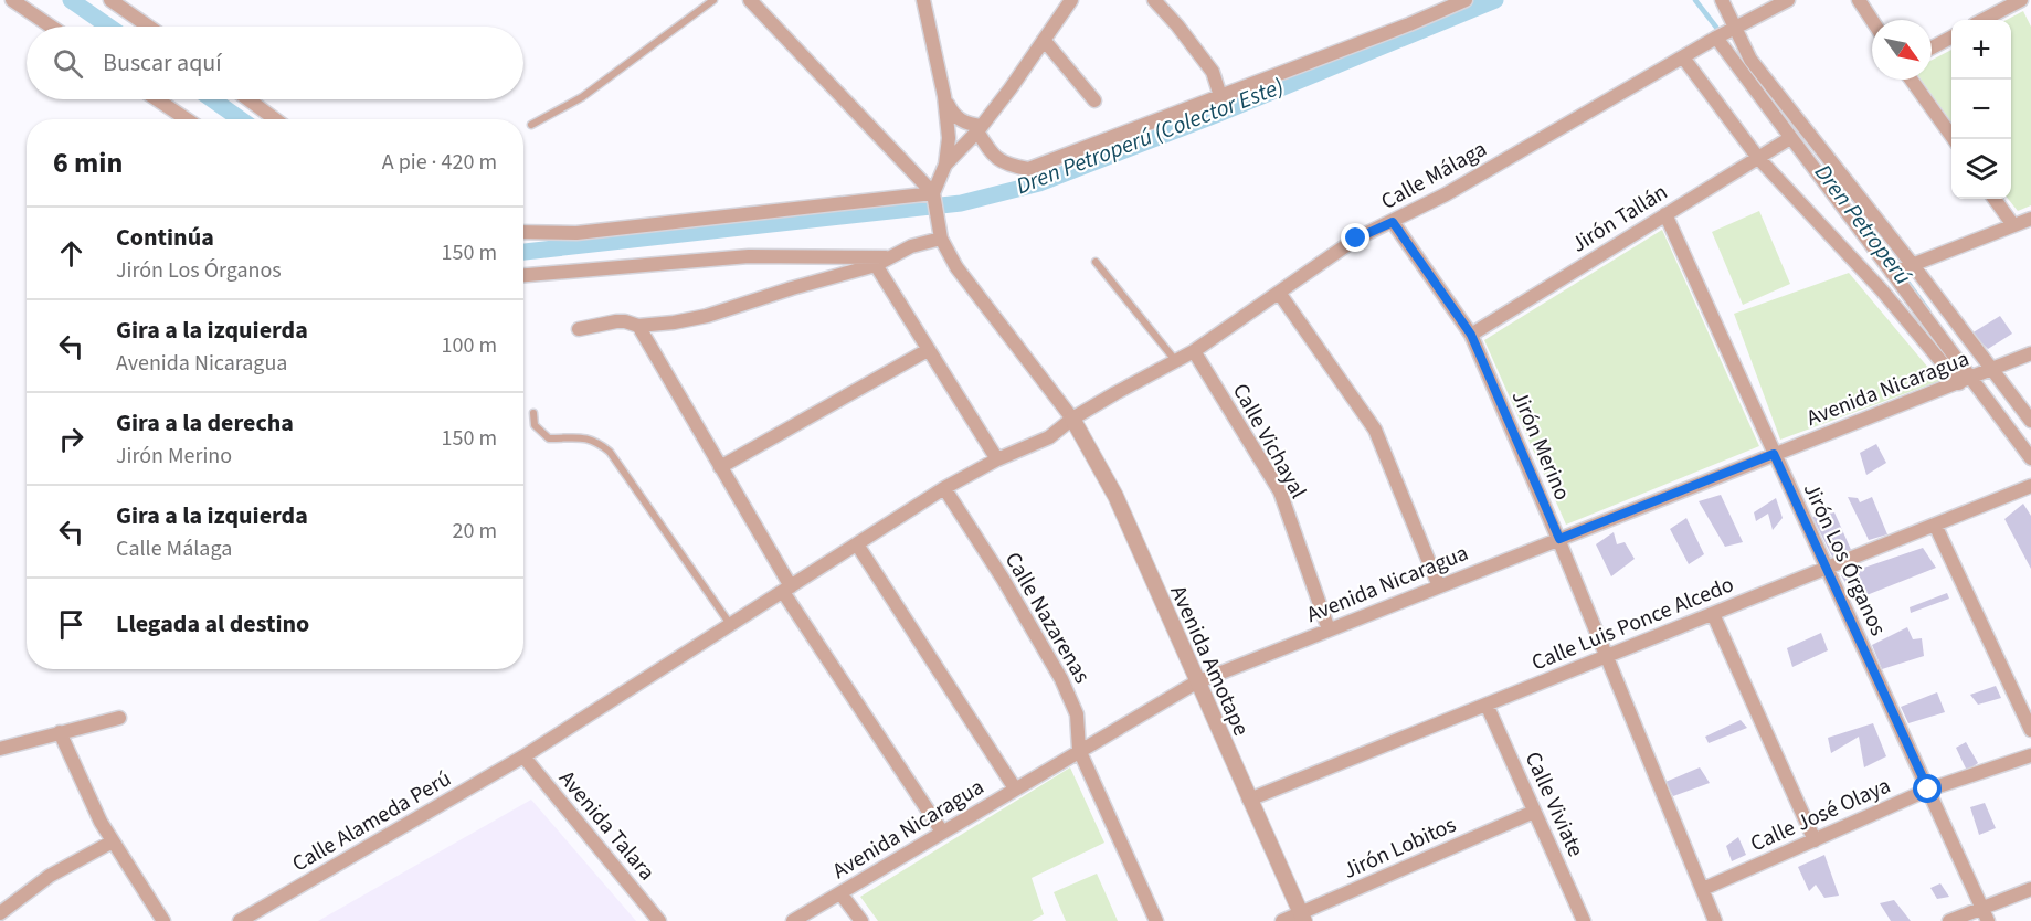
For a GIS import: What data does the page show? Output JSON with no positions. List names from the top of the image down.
{
  "streets": {
    "street": [
      "Calle Málaga",
      "Jirón Tallán",
      "Avenida Nicaragua",
      "Calle Vichayal",
      "Jirón Merino",
      "Jirón Los Órganos",
      "Calle Nazarenas",
      "Calle Luis Ponce Alcedo",
      "Avenida Amotape",
      "Calle Viviate",
      "Calle José Olaya",
      "Calle Alameda Perú",
      "Avenida Talara",
      "Jirón Lobitos"
    ]
  },
  "crossings": [
    ["Calle Málaga", "Calle Vichayal"],
    ["Calle Málaga", "Jirón Merino"],
    ["Calle Málaga", "Calle Nazarenas"],
    ["Calle Málaga", "Avenida Amotape"],
    ["Calle Málaga", "Calle Alameda Perú"],
    ["Jirón Tallán", "Jirón Merino"],
    ["Jirón Tallán", "Jirón Los Órganos"],
    ["Avenida Nicaragua", "Calle Vichayal"],
    ["Avenida Nicaragua", "Jirón Merino"],
    ["Avenida Nicaragua", "Jirón Los Órganos"],
    ["Avenida Nicaragua", "Calle Nazarenas"],
    ["Avenida Nicaragua", "Avenida Amotape"],
    ["Jirón Merino", "Calle Luis Ponce Alcedo"],
    ["Jirón Merino", "Calle José Olaya"],
    ["Jirón Los Órganos", "Calle Luis Ponce Alcedo"],
    ["Jirón Los Órganos", "Calle José Olaya"],
    ["Calle Luis Ponce Alcedo", "Avenida Amotape"],
    ["Calle Luis Ponce Alcedo", "Calle Viviate"],
    ["Avenida Amotape", "Jirón Lobitos"],
    ["Calle Viviate", "Jirón Lobitos"],
    ["Calle Alameda Perú", "Avenida Talara"]
  ],
  "water": ["Dren Petroperú (Colector Este)", "Dren Petroperú"],
  "north": "bottom right",
  "page": {
    "map_buttons": ["+", "−"],
    "search": "Buscar aquí",
    "heading": ["6 min", "A pie · 420 m"],
    "list": [
      ["Continúa", "Jirón Los Órganos", "150 m"],
      ["Gira a la izquierda", "Avenida Nicaragua", "100 m"],
      ["Gira a la derecha", "Jirón Merino", "150 m"],
      ["Gira a la izquierda", "Calle Málaga", "20 m"],
      "Llegada al destino"
    ]
  }
}
